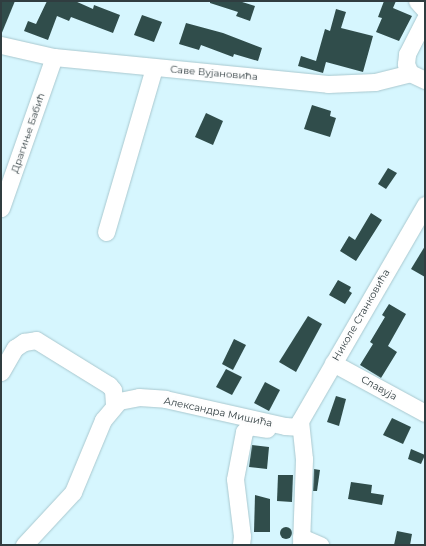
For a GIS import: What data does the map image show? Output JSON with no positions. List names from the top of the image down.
{
  "streets": {
    "street": [
      "Саве Вујановића",
      "Драгиње Бабић",
      "Николе Станковића",
      "Славуја",
      "Александра Мишића"
    ]
  },
  "crossings": [
    ["Саве Вујановића", "Драгиње Бабић"],
    ["Николе Станковића", "Славуја"],
    ["Николе Станковића", "Александра Мишића"]
  ]
}
